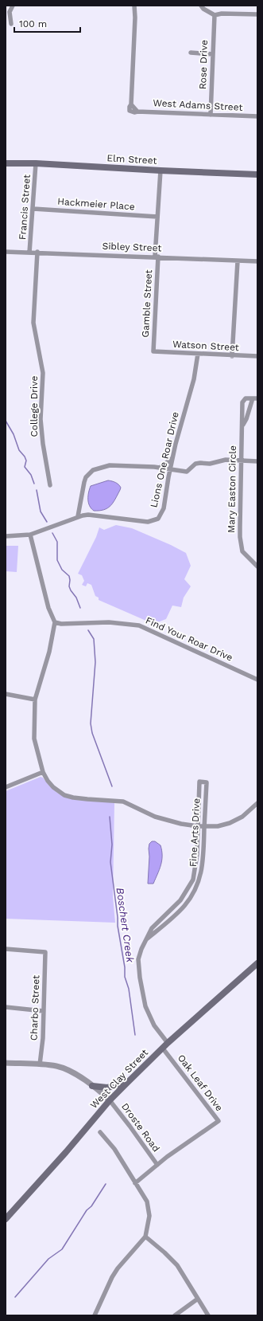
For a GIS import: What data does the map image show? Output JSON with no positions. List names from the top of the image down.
{
  "streets": {
    "main road": ["Elm Street", "West Clay Street"],
    "street": [
      "Rose Drive",
      "West Adams Street",
      "Hackmeier Place",
      "Francis Street",
      "Sibley Street",
      "Gamble Street",
      "Watson Street",
      "College Drive",
      "Lions One Roar Drive",
      "Mary Easton Circle",
      "Find Your Roar Drive",
      "Fine Arts Drive",
      "Charbo Street",
      "Oak Leaf Drive",
      "Droste Road"
    ]
  },
  "crossings": [
    ["Rose Drive", "West Adams Street"],
    ["Elm Street", "Francis Street"],
    ["Elm Street", "Gamble Street"],
    ["Hackmeier Place", "Francis Street"],
    ["Hackmeier Place", "Gamble Street"],
    ["Francis Street", "Sibley Street"],
    ["Sibley Street", "Gamble Street"],
    ["Sibley Street", "College Drive"],
    ["Gamble Street", "Watson Street"],
    ["Watson Street", "Lions One Roar Drive"],
    ["Fine Arts Drive", "West Clay Street"],
    ["Charbo Street", "Droste Road"],
    ["West Clay Street", "Oak Leaf Drive"],
    ["West Clay Street", "Droste Road"],
    ["Oak Leaf Drive", "Droste Road"]
  ],
  "water": ["Boschert Creek"],
  "scale_bar": "100 m"
}
